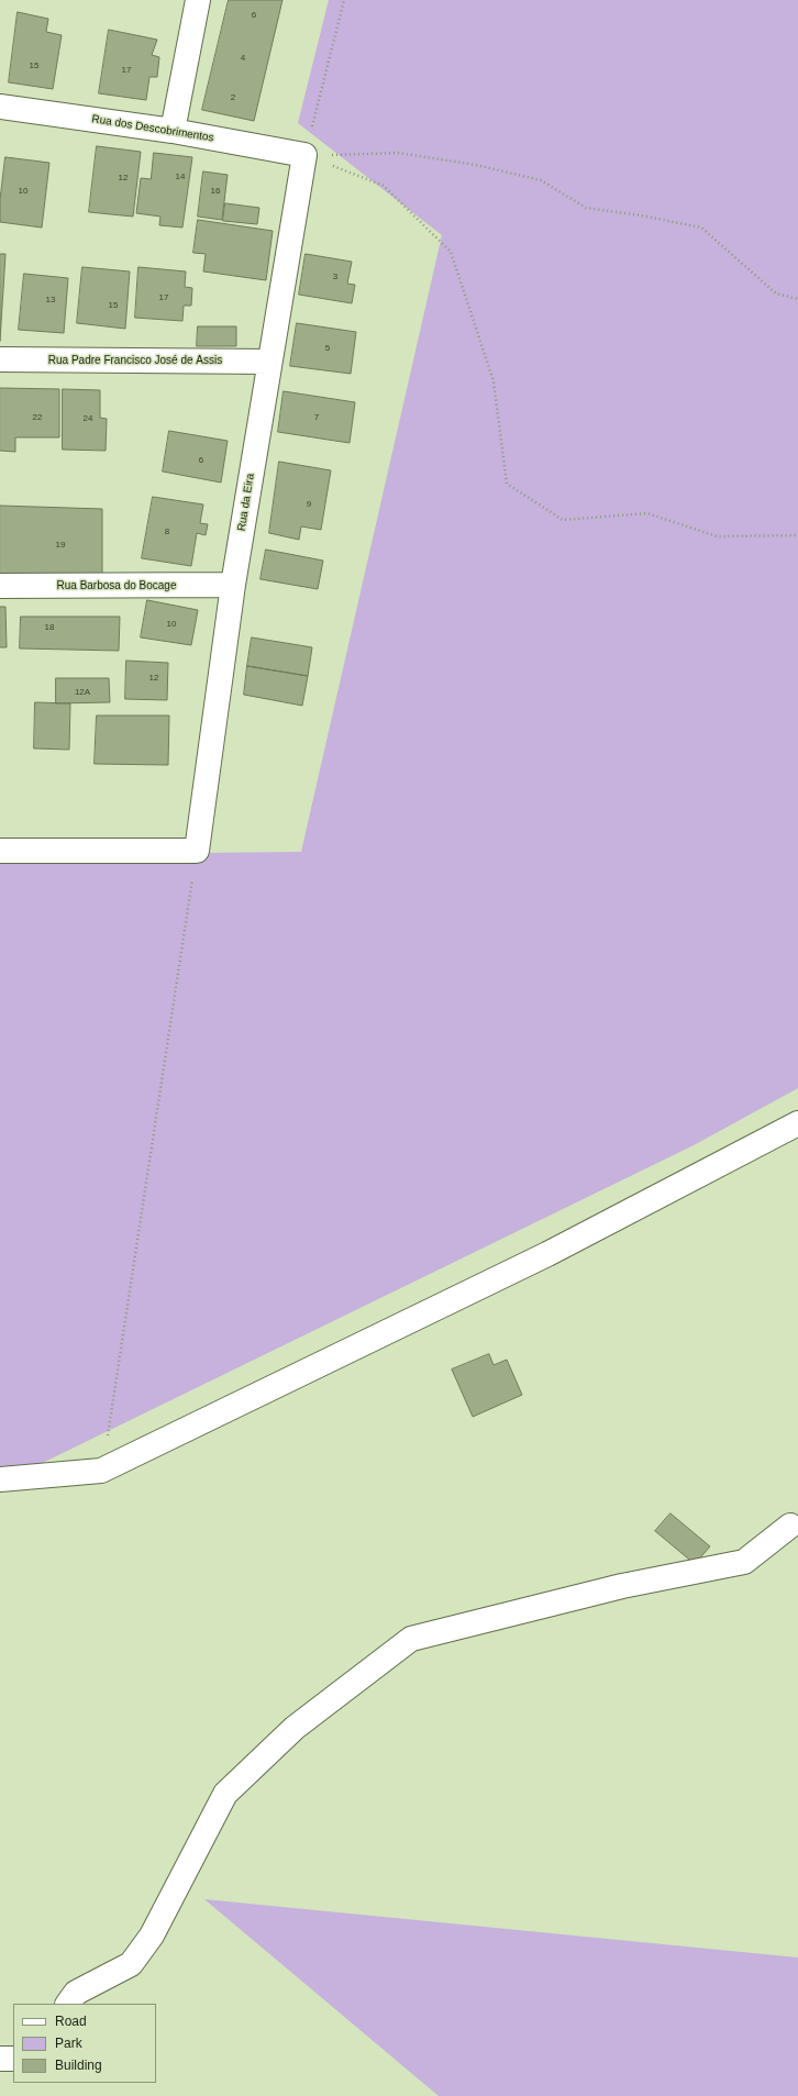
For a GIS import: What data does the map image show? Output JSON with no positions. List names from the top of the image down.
{
  "streets": {
    "street": [
      "Rua dos Descobrimentos",
      "Rua Padre Francisco José de Assis",
      "Rua da Eira",
      "Rua Barbosa do Bocage"
    ]
  },
  "crossings": [
    ["Rua dos Descobrimentos", "Rua da Eira"],
    ["Rua Padre Francisco José de Assis", "Rua da Eira"],
    ["Rua da Eira", "Rua Barbosa do Bocage"]
  ],
  "house_numbers": [
    "6",
    "4",
    "15",
    "17",
    "2",
    "14",
    "12",
    "10",
    "16",
    "3",
    "17",
    "13",
    "15",
    "5",
    "22",
    "7",
    "24",
    "6",
    "9",
    "8",
    "19",
    "10",
    "18",
    "12",
    "12A"
  ],
  "legend": ["Road", "Park", "Building"]
}
